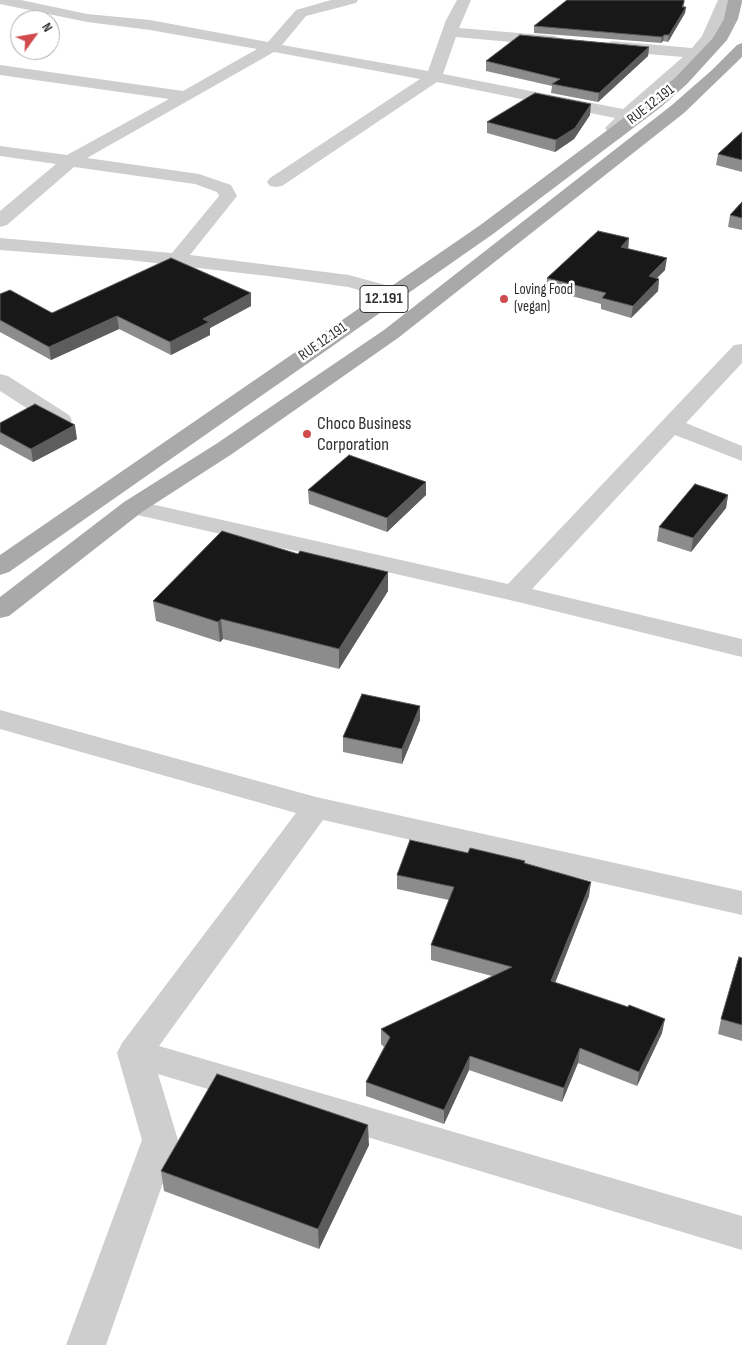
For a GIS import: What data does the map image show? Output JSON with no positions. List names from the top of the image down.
{
  "streets": {
    "main road": ["RUE 12.191", "12.191"]
  },
  "places": ["Loving Food (vegan)", "Choco Business Corporation"],
  "north": "top right"
}
